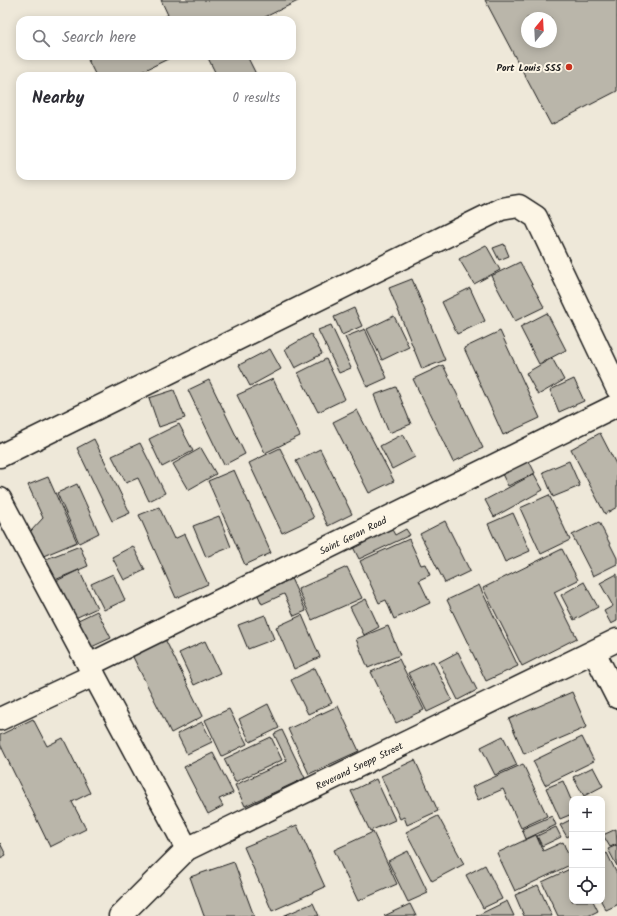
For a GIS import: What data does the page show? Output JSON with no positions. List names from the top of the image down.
{
  "streets": {
    "street": ["Saint Geran Road", "Reverand Snepp Street"]
  },
  "places": ["Port Louis SSS"],
  "north": "top",
  "page": {
    "search": "Search here",
    "heading": ["Nearby", "0 results"],
    "map_buttons": ["+", "−"]
  }
}
